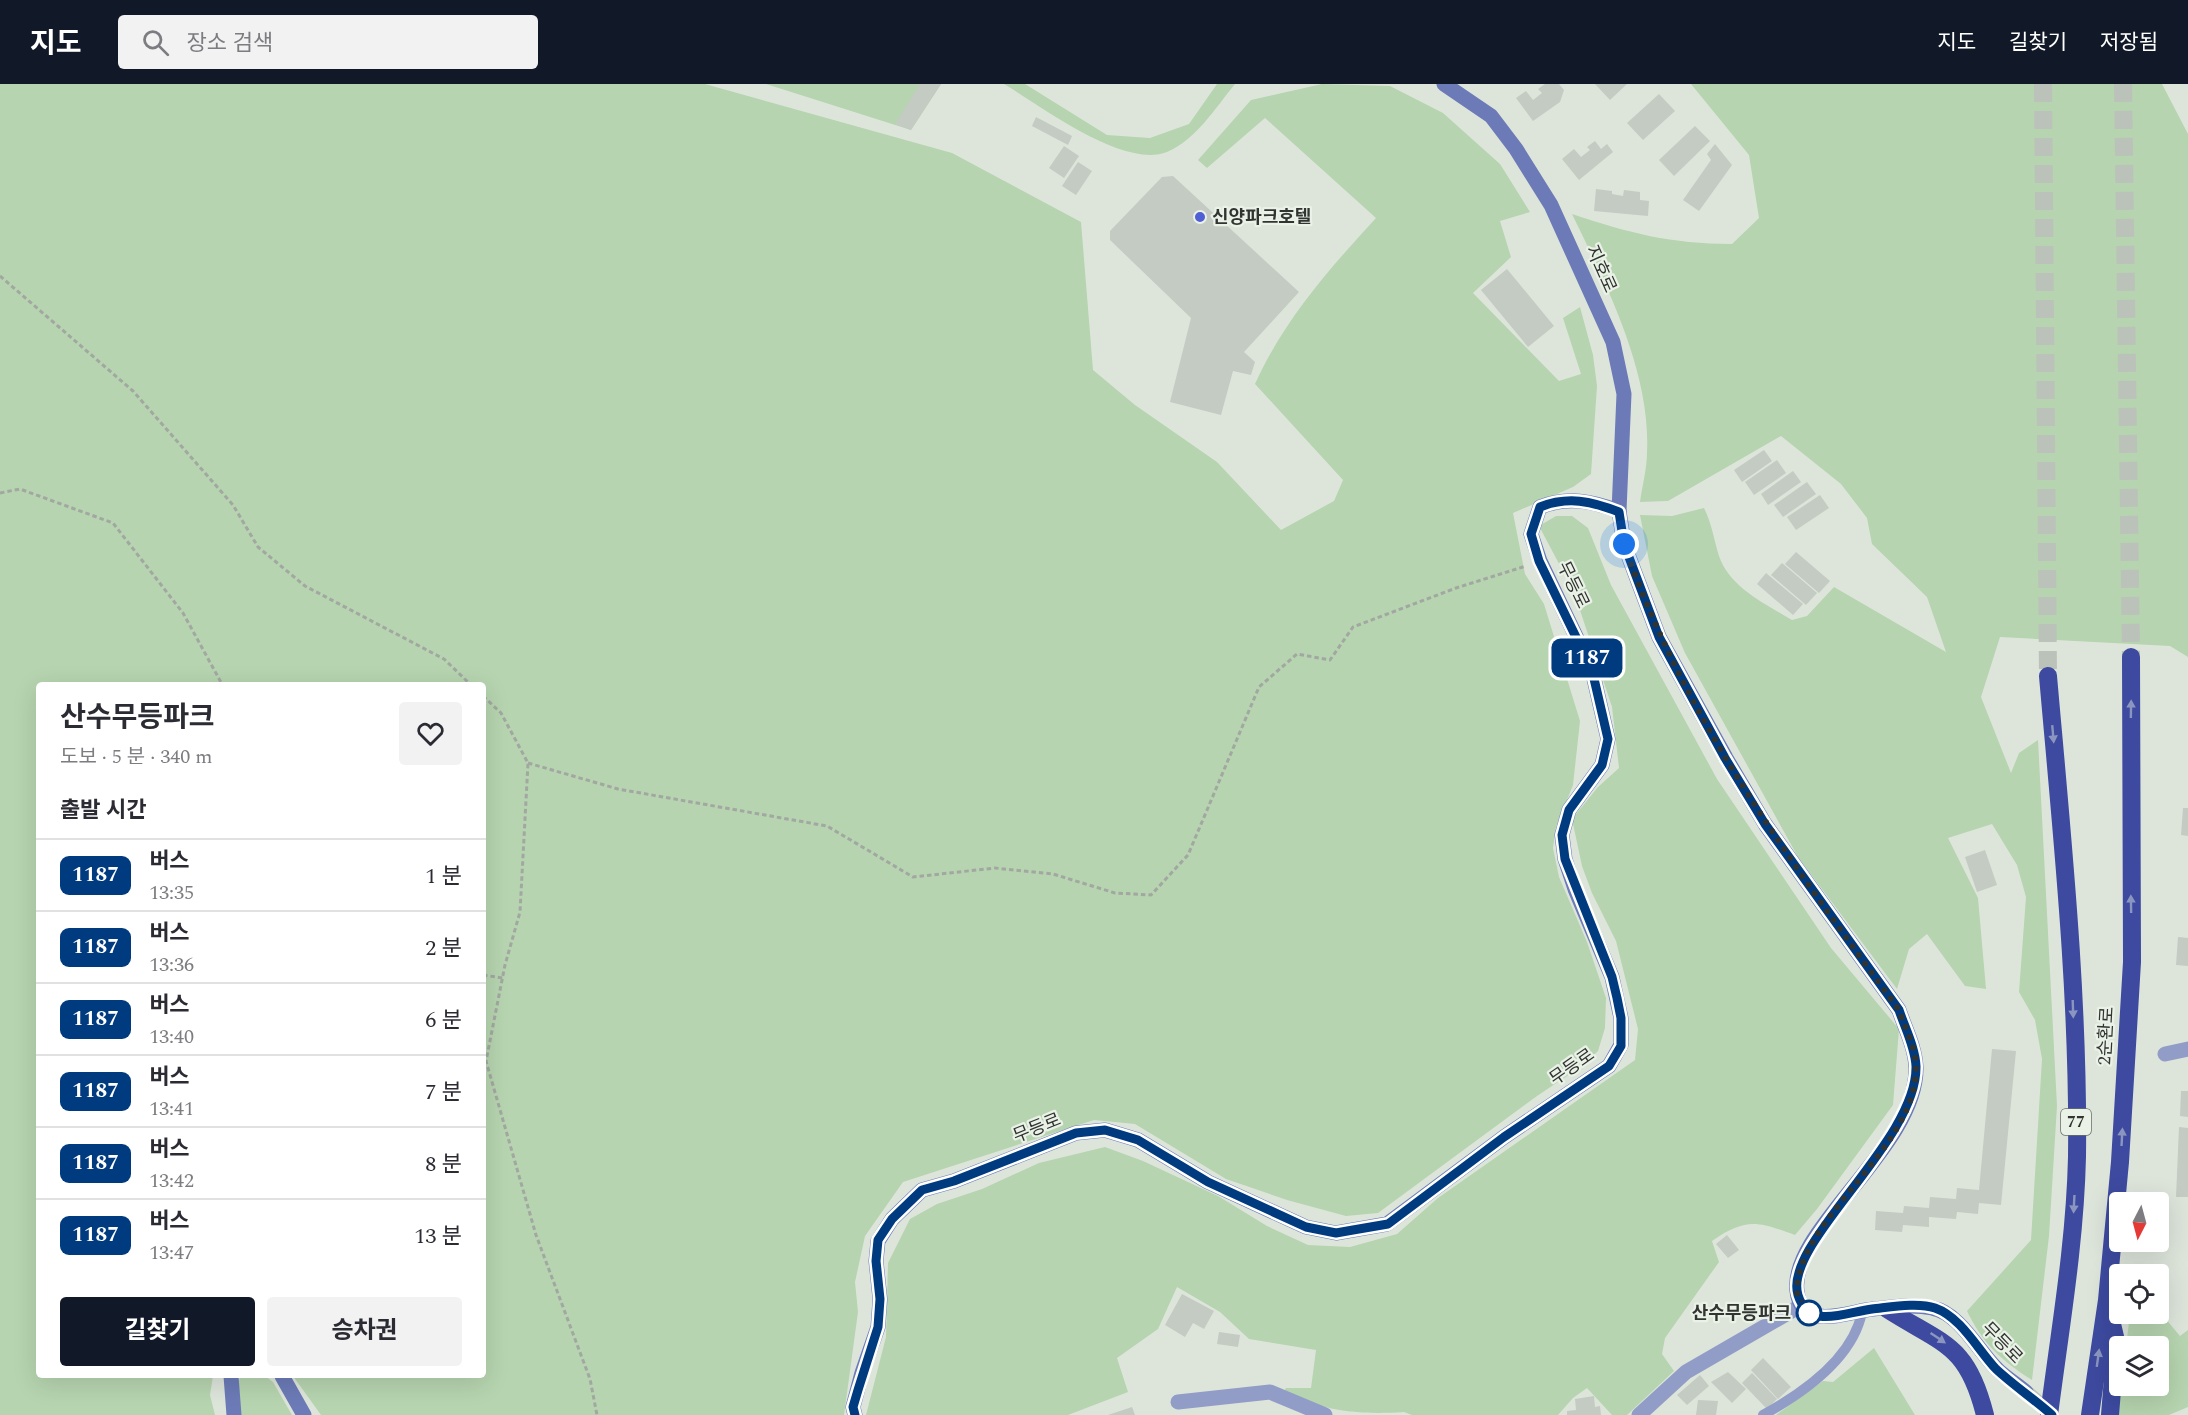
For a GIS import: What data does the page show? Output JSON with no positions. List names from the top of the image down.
{
  "streets": {
    "highway": ["2순환로", "77"],
    "main road": ["지호로", "무등로"]
  },
  "crossings": [
    ["지호로", "무등로"]
  ],
  "places": ["신양파크호텔", "산수무등파크"],
  "lines": ["bus line 1187"],
  "north": "bottom",
  "page": {
    "header": "지도",
    "search": "장소 검색",
    "nav": ["지도", "길찾기", "저장됨"],
    "on_map": "1187",
    "heading": [
      ["산수무등파크", "도보 · 5 분 · 340 m"],
      "출발 시간"
    ],
    "list": [
      {
        "mark": "1187",
        "name": "버스",
        "note": "13:35",
        "value": "1 분"
      },
      {
        "mark": "1187",
        "name": "버스",
        "note": "13:36",
        "value": "2 분"
      },
      {
        "mark": "1187",
        "name": "버스",
        "note": "13:40",
        "value": "6 분"
      },
      {
        "mark": "1187",
        "name": "버스",
        "note": "13:41",
        "value": "7 분"
      },
      {
        "mark": "1187",
        "name": "버스",
        "note": "13:42",
        "value": "8 분"
      },
      {
        "mark": "1187",
        "name": "버스",
        "note": "13:47",
        "value": "13 분"
      }
    ],
    "buttons": ["길찾기", "승차권"]
  }
}
